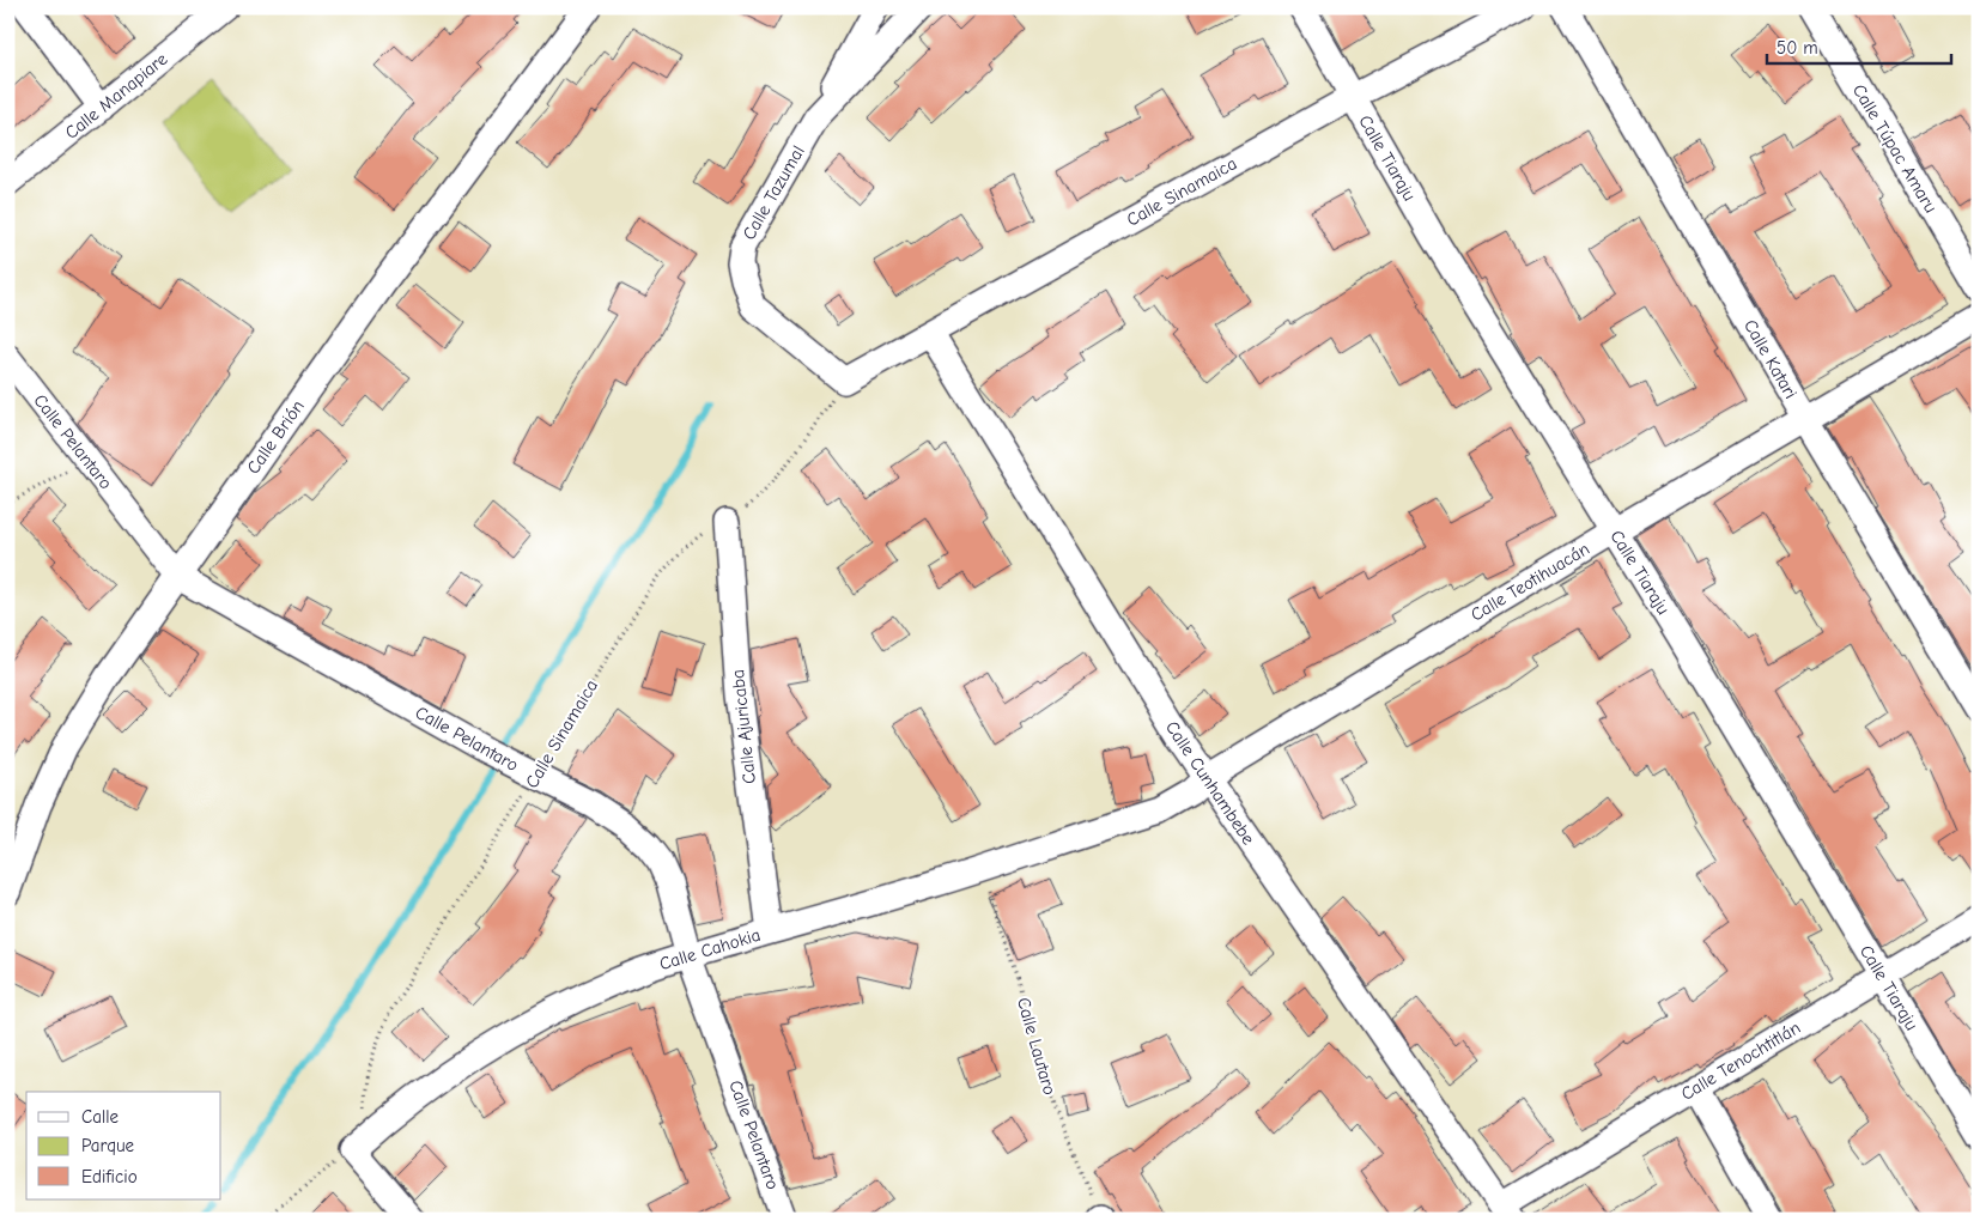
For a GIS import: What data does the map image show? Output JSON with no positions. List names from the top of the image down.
{
  "streets": {
    "street": [
      "Calle Manapiare",
      "Calle Túpac Amaru",
      "Calle Tiaraju",
      "Calle Sinamaica",
      "Calle Tazumal",
      "Calle Katari",
      "Calle Brión",
      "Calle Pelantaro",
      "Calle Teotihuacán",
      "Calle Ajuricaba",
      "Calle Cunhambebe",
      "Calle Cahokia",
      "Calle Tenochtitlán"
    ],
    "path": ["Calle Lautaro"]
  },
  "crossings": [
    ["Calle Tiaraju", "Calle Sinamaica"],
    ["Calle Tiaraju", "Calle Teotihuacán"],
    ["Calle Tiaraju", "Calle Tenochtitlán"],
    ["Calle Sinamaica", "Calle Tazumal"],
    ["Calle Sinamaica", "Calle Pelantaro"],
    ["Calle Sinamaica", "Calle Ajuricaba"],
    ["Calle Sinamaica", "Calle Cunhambebe"],
    ["Calle Sinamaica", "Calle Cahokia"],
    ["Calle Katari", "Calle Teotihuacán"],
    ["Calle Brión", "Calle Pelantaro"],
    ["Calle Pelantaro", "Calle Cahokia"],
    ["Calle Teotihuacán", "Calle Cunhambebe"],
    ["Calle Teotihuacán", "Calle Cahokia"],
    ["Calle Ajuricaba", "Calle Cahokia"],
    ["Calle Cunhambebe", "Calle Cahokia"],
    ["Calle Cunhambebe", "Calle Tenochtitlán"],
    ["Calle Cahokia", "Calle Lautaro"]
  ],
  "legend": ["Calle", "Parque", "Edificio"],
  "scale_bar": "50 m"
}
